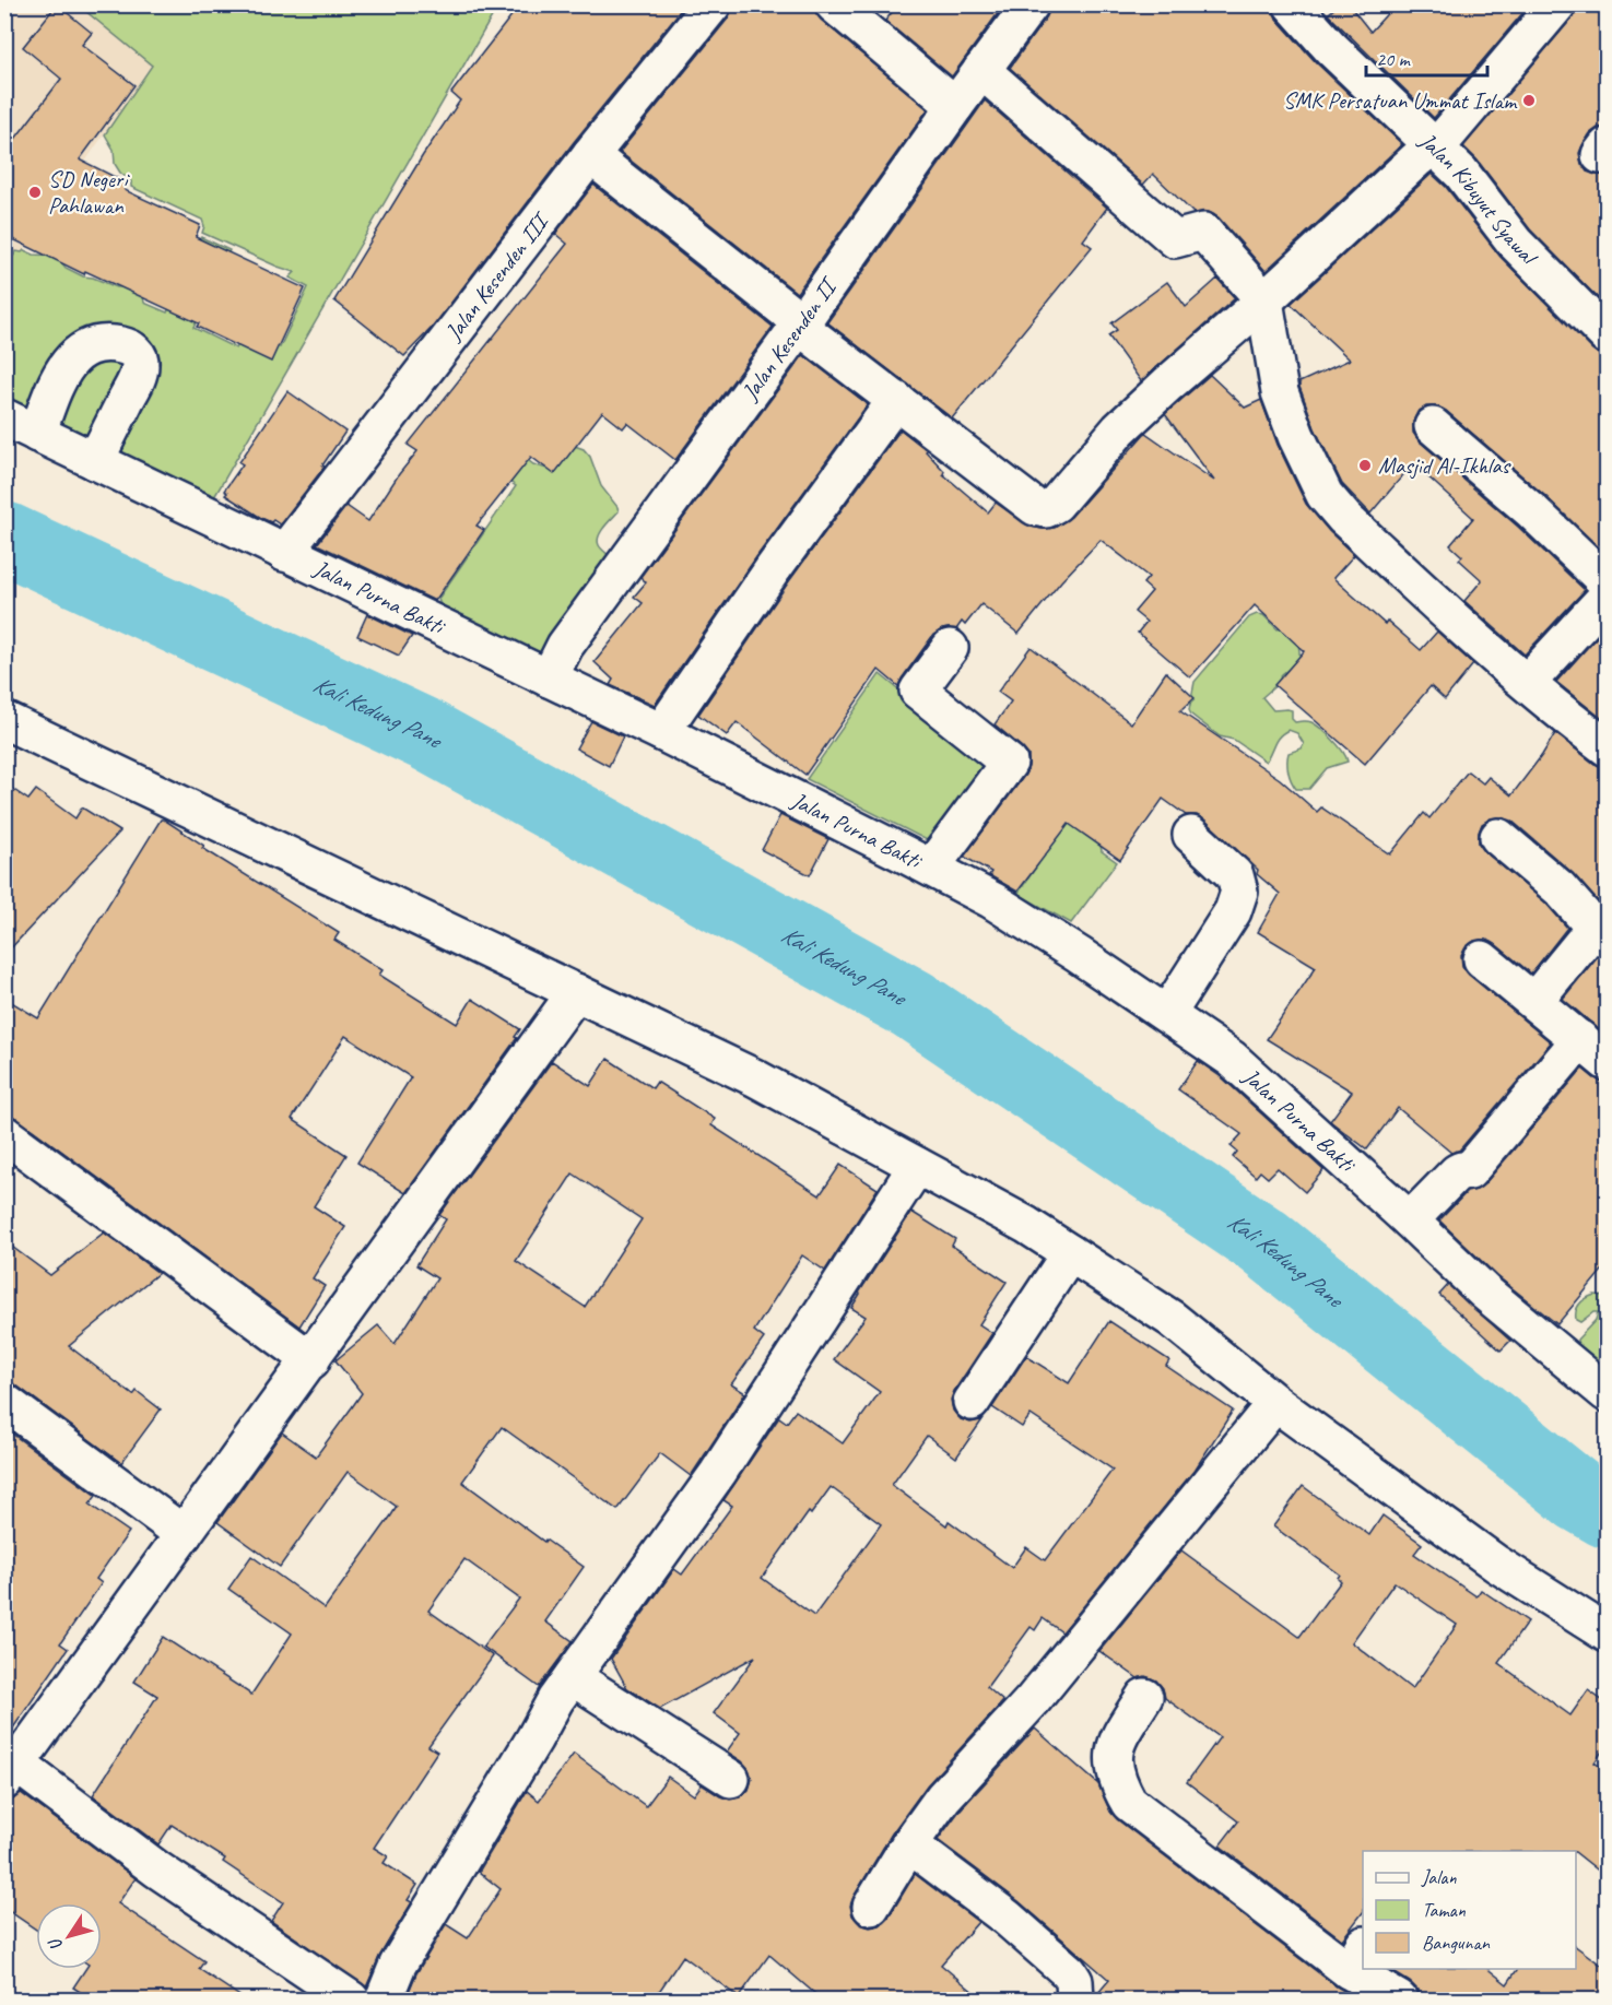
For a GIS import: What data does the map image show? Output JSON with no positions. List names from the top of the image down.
{
  "streets": {
    "street": [
      "Jalan Kibuyut Syawal",
      "Jalan Kesenden III",
      "Jalan Kesenden II",
      "Jalan Purna Bakti"
    ]
  },
  "crossings": [
    ["Jalan Kesenden III", "Jalan Purna Bakti"],
    ["Jalan Kesenden II", "Jalan Purna Bakti"]
  ],
  "water": ["Kali Kedung Pane"],
  "places": ["SMK Persatuan Ummat Islam", "SD Negeri Pahlawan", "Masjid Al-Ikhlas"],
  "legend": ["Jalan", "Taman", "Bangunan"],
  "scale_bar": "20 m",
  "north": "bottom left"
}
